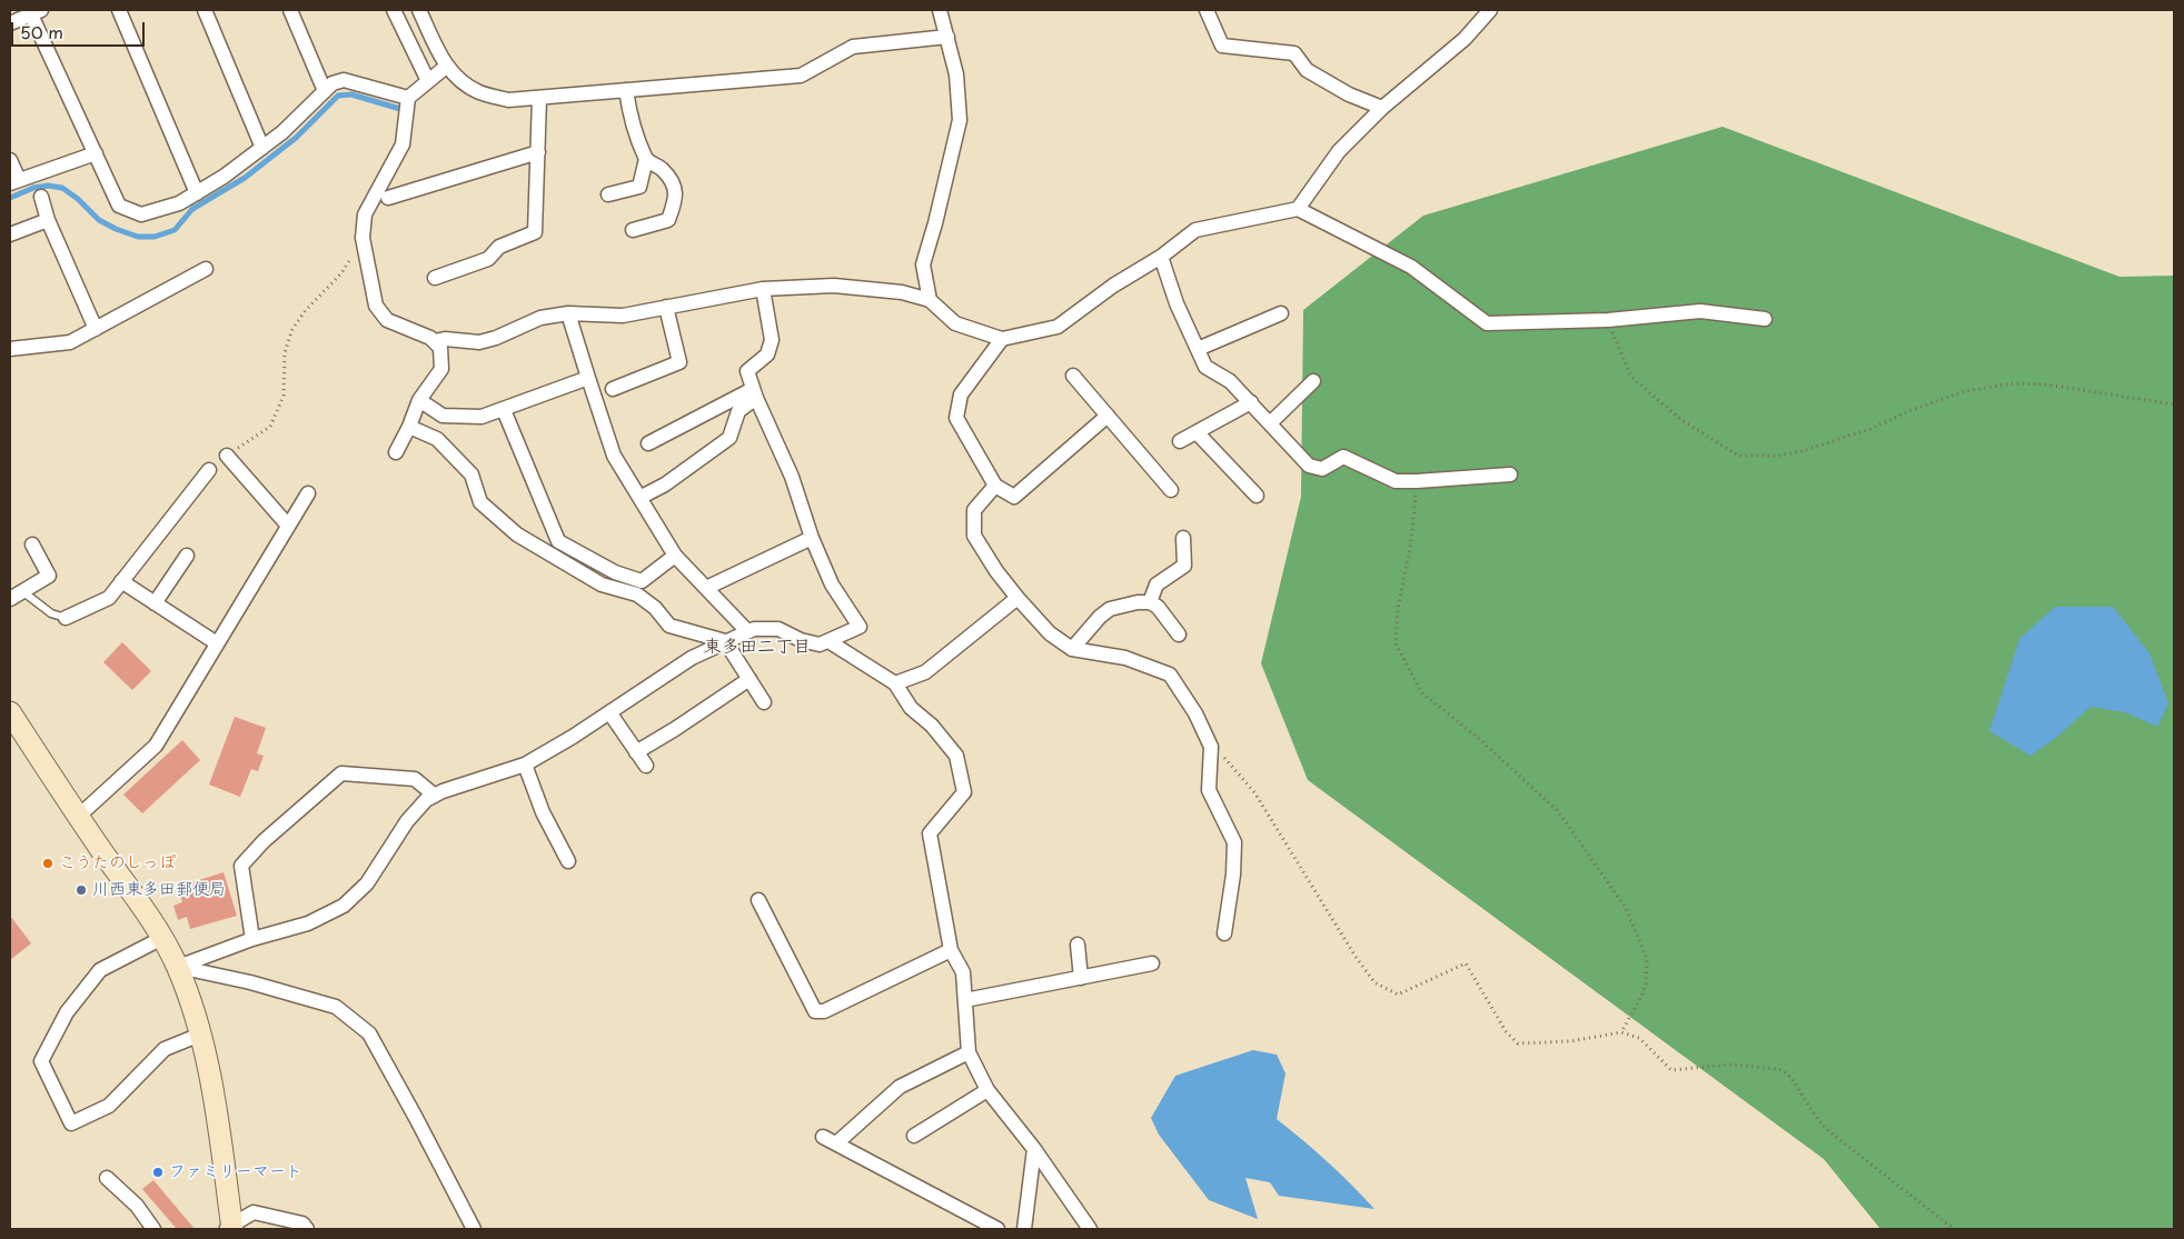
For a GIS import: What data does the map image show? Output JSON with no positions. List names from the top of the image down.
{
  "districts": ["東多田二丁目"],
  "places": ["こうたのしっぽ", "川西東多田郵便局", "ファミリーマート"],
  "scale_bar": "50 m"
}
